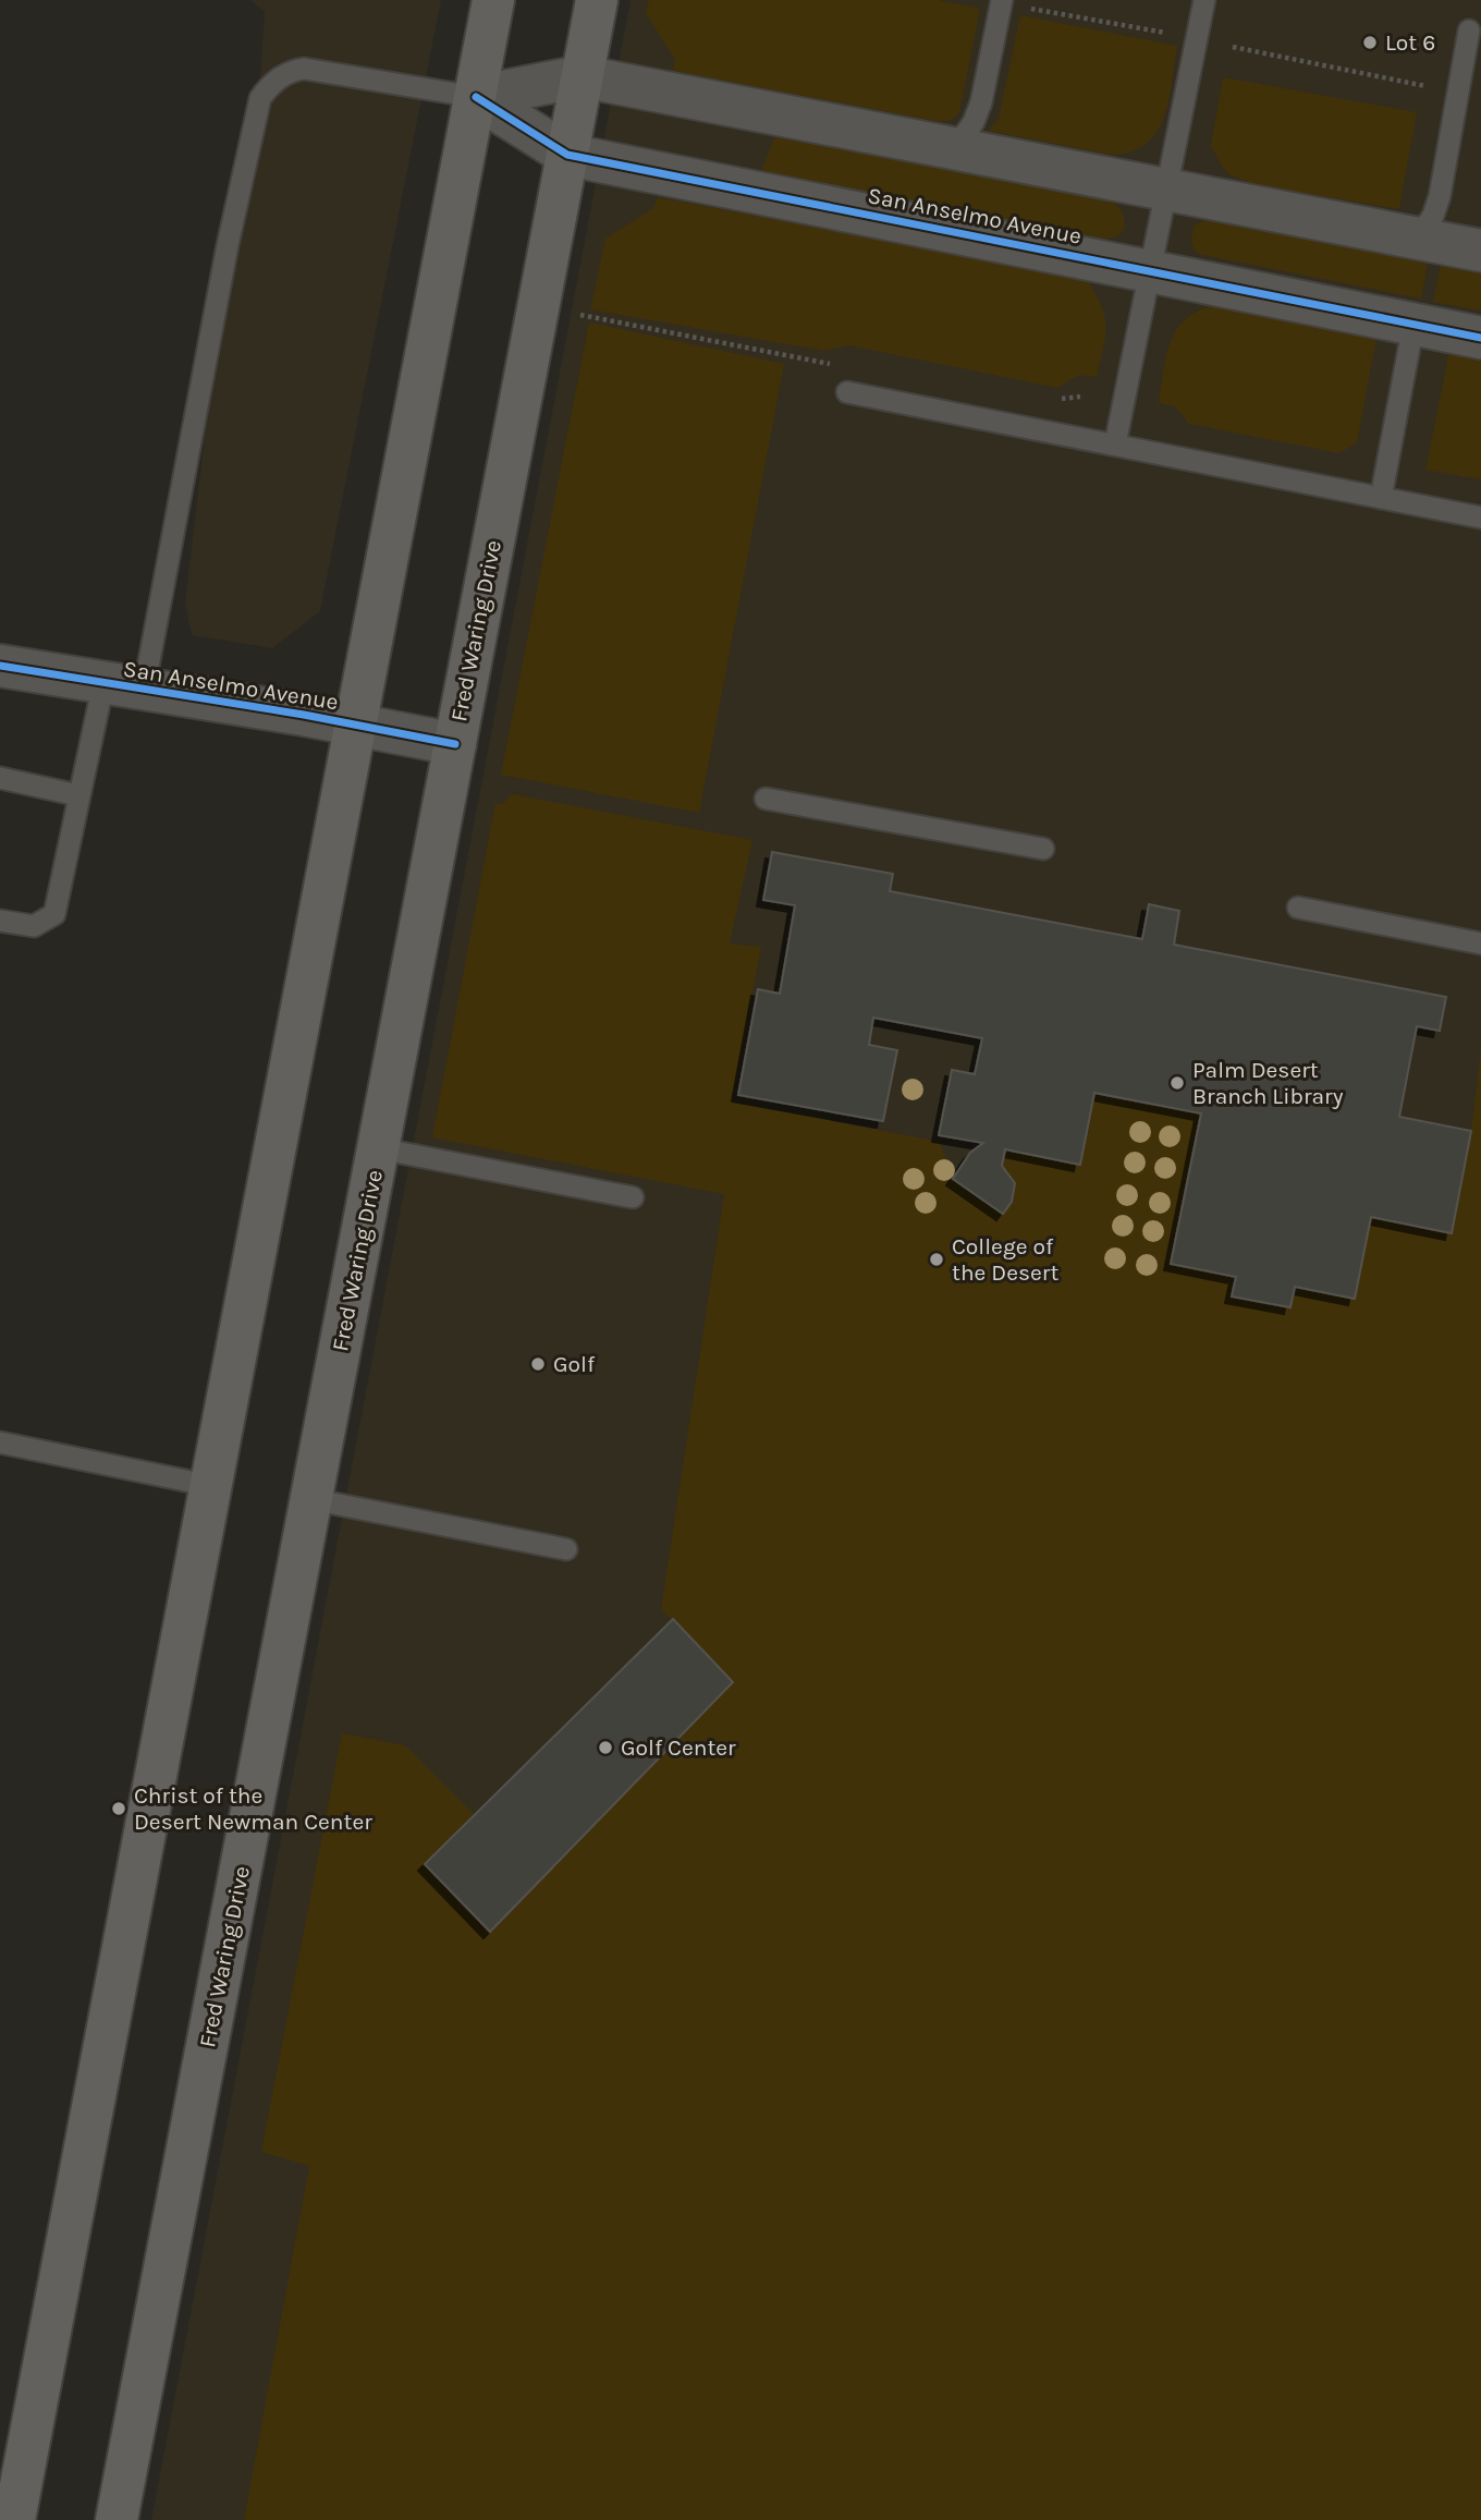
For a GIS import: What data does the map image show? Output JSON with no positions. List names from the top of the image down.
{
  "streets": {
    "main road": ["Fred Waring Drive"],
    "street": ["San Anselmo Avenue"]
  },
  "crossings": [
    ["San Anselmo Avenue", "Fred Waring Drive"]
  ],
  "places": [
    "Lot 6",
    "Palm Desert Branch Library",
    "College of the Desert",
    "Golf",
    "Golf Center",
    "Christ of the Desert Newman Center"
  ]
}
